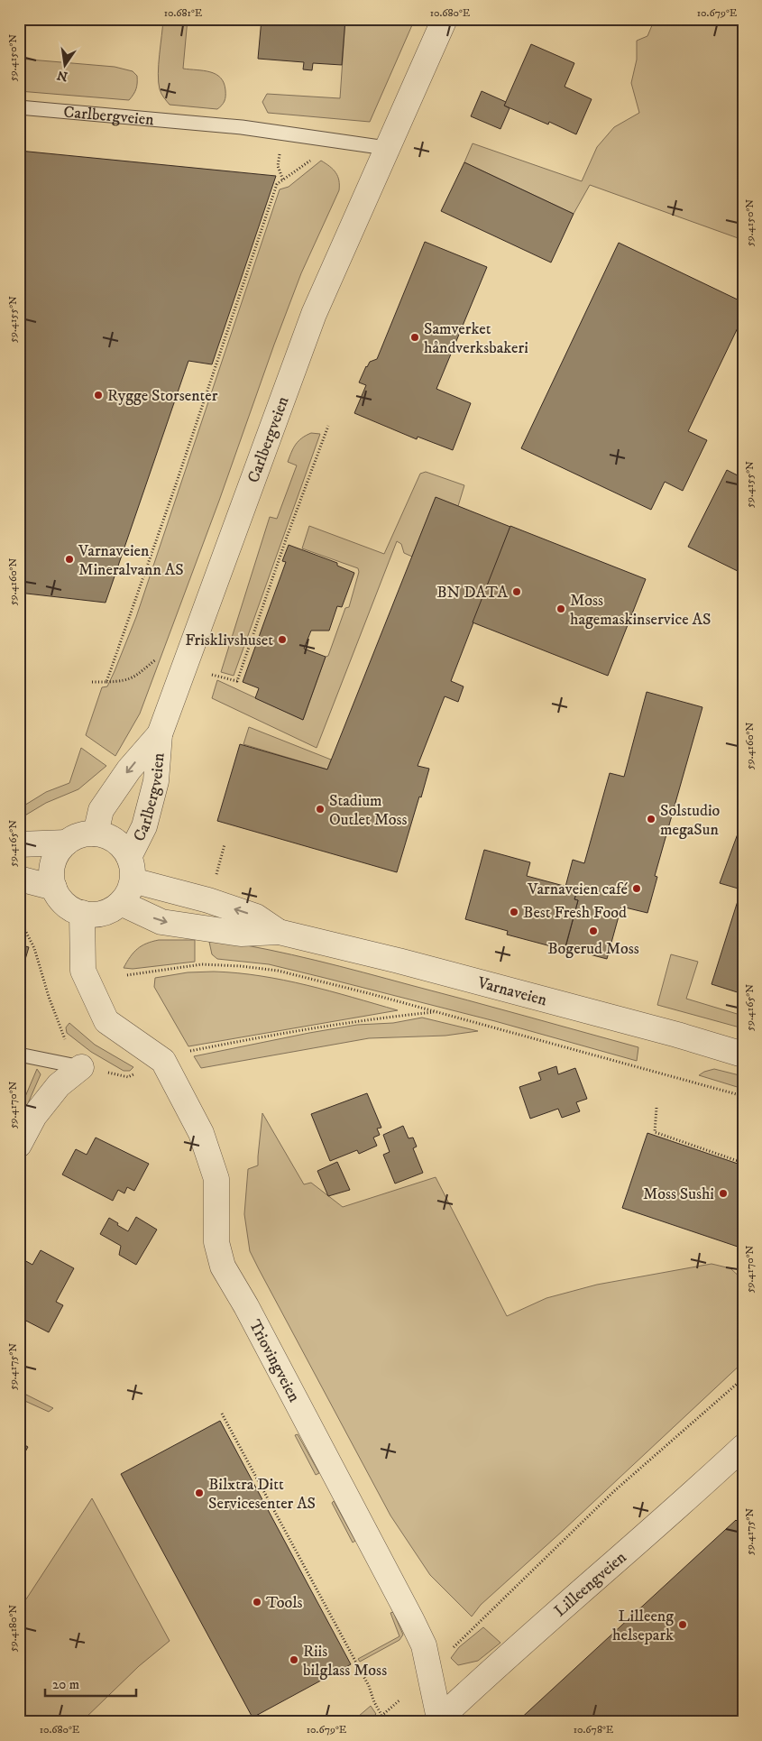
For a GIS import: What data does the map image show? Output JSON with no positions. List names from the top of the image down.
{
  "streets": {
    "street": [
      "Carlbergveien",
      "Varnaveien",
      "Triovingveien",
      "Lilleengveien"
    ]
  },
  "crossings": [
    ["Carlbergveien", "Varnaveien"],
    ["Carlbergveien", "Triovingveien"],
    ["Varnaveien", "Triovingveien"],
    ["Triovingveien", "Lilleengveien"]
  ],
  "places": [
    "Samverket håndverksbakeri",
    "Rygge Storsenter",
    "Varnaveien Mineralvann AS",
    "BN DATA",
    "Moss hagemaskinservice AS",
    "Frisklivshuset",
    "Stadium Outlet Moss",
    "Solstudio megaSun",
    "Varnaveien café",
    "Best Fresh Food",
    "Bogerud Moss",
    "Moss Sushi",
    "Bilxtra Ditt Servicesenter AS",
    "Tools",
    "Lilleeng helsepark",
    "Riis bilglass Moss"
  ],
  "scale_bar": "20 m",
  "north": "bottom",
  "coordinates": [
    "10.681°E",
    "10.680°E",
    "10.679°E",
    "59.4150°N",
    "59.4155°N",
    "59.4160°N",
    "59.4165°N",
    "59.4170°N",
    "59.4175°N",
    "59.4180°N",
    "10.678°E"
  ]
}
